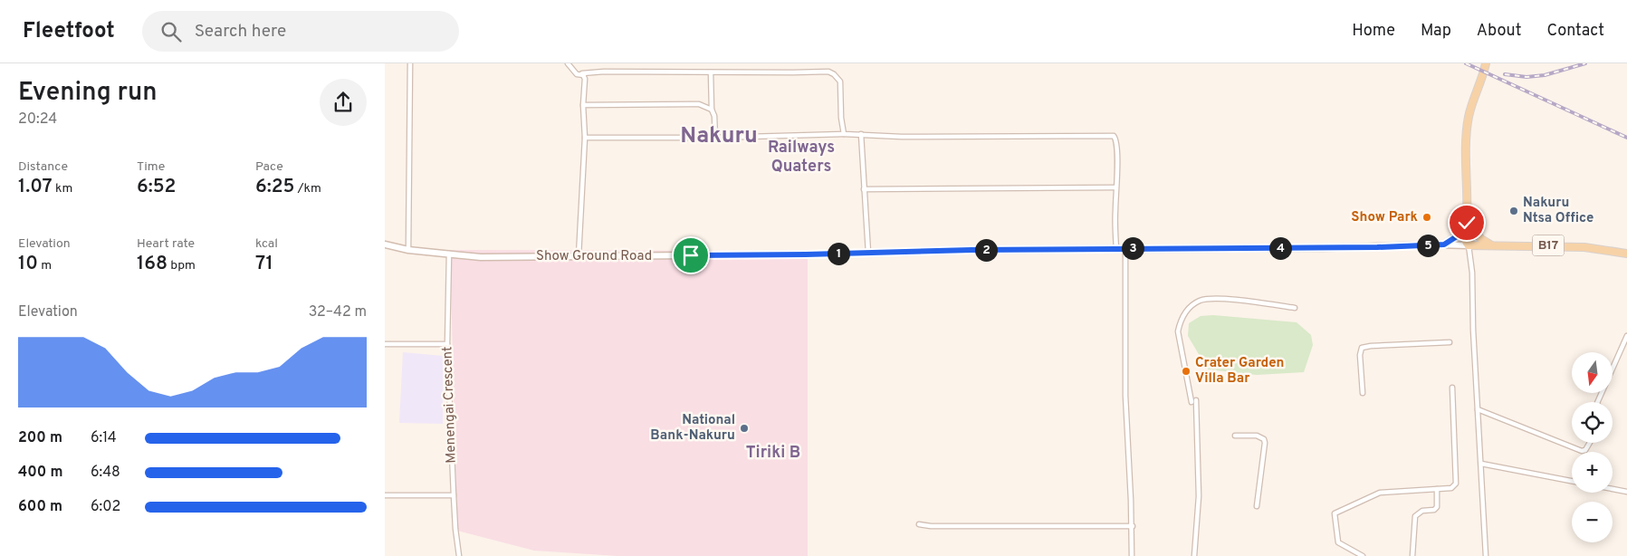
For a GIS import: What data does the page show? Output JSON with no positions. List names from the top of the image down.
{
  "streets": {
    "main road": ["B17", "Show Ground Road"],
    "street": ["Menengai Crescent"]
  },
  "crossings": [
    ["B17", "Show Ground Road"],
    ["Show Ground Road", "Menengai Crescent"]
  ],
  "districts": ["Nakuru", "Railways Quaters", "Tiriki B"],
  "places": [
    "Nakuru Ntsa Office",
    "Show Park",
    "Crater Garden Villa Bar",
    "National Bank-Nakuru"
  ],
  "north": "bottom",
  "page": {
    "header": "Fleetfoot",
    "search": "Search here",
    "nav": [
      "Home",
      "Map",
      "About",
      "Contact"
    ],
    "heading": ["Evening run", "20:24"],
    "stats": [
      ["Distance", "1.07 km"],
      ["Time", "6:52"],
      ["Pace", "6:25 /km"],
      ["Elevation", "10 m"],
      ["Heart rate", "168 bpm"],
      ["kcal", "71"]
    ],
    "pins": [
      "5",
      "3",
      "4",
      "2",
      "1"
    ],
    "chart": ["Elevation", "32–42 m"],
    "map_buttons": ["+", "−"],
    "list": [
      {
        "name": "200 m",
        "note": "6:14"
      },
      {
        "name": "400 m",
        "note": "6:48"
      },
      {
        "name": "600 m",
        "note": "6:02"
      }
    ]
  }
}
